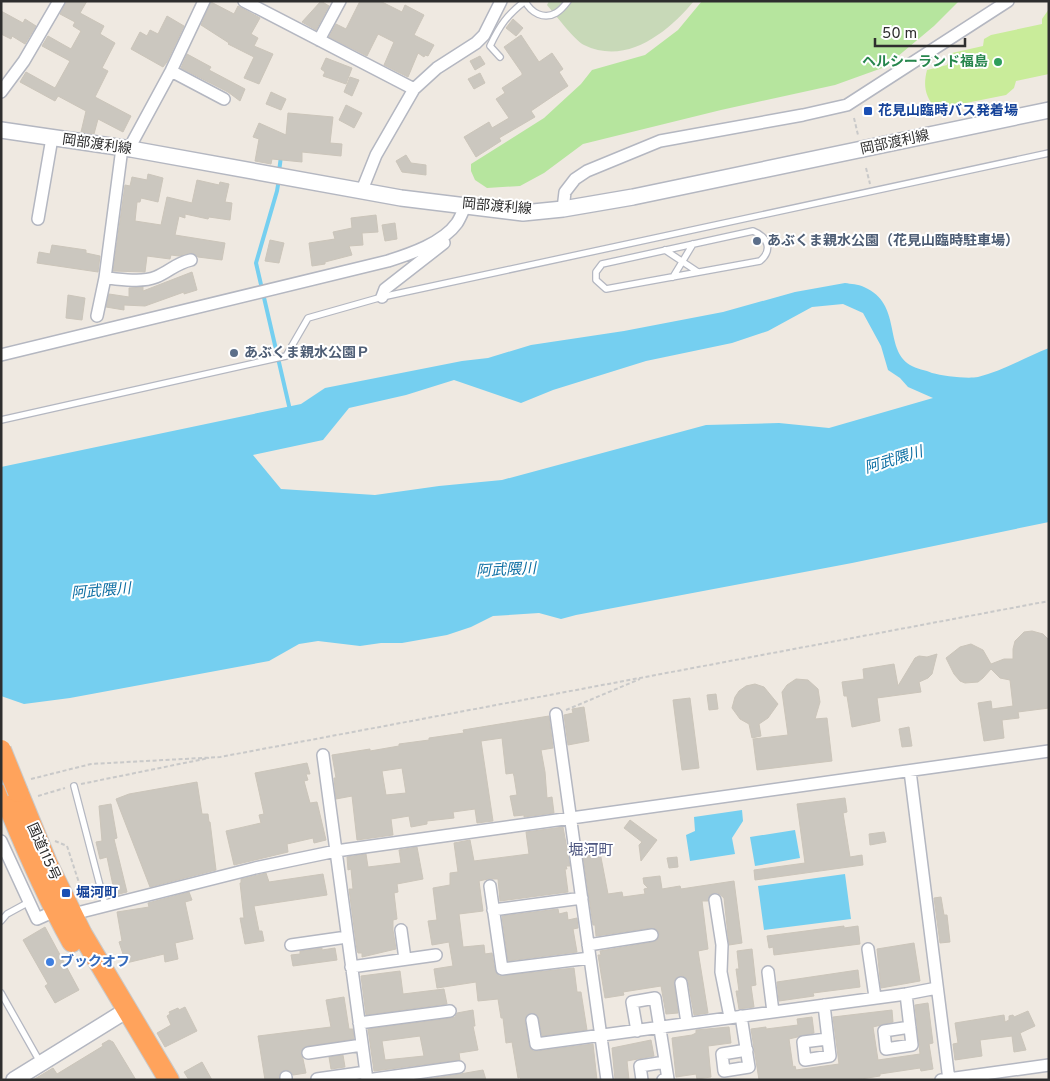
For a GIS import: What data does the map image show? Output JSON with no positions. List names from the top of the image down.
{
  "streets": {
    "highway": ["国道115号"],
    "main road": ["岡部渡利線"]
  },
  "districts": ["堀河町"],
  "water": ["阿武隈川"],
  "places": {
    "other": [
      "ヘルシーランド福島",
      "あぶくま親水公園（花見山臨時駐車場）",
      "あぶくま親水公園Ｐ",
      "ブックオフ"
    ],
    "transit": ["花見山臨時バス発着場", "堀河町"]
  },
  "scale_bar": "50 m"
}
